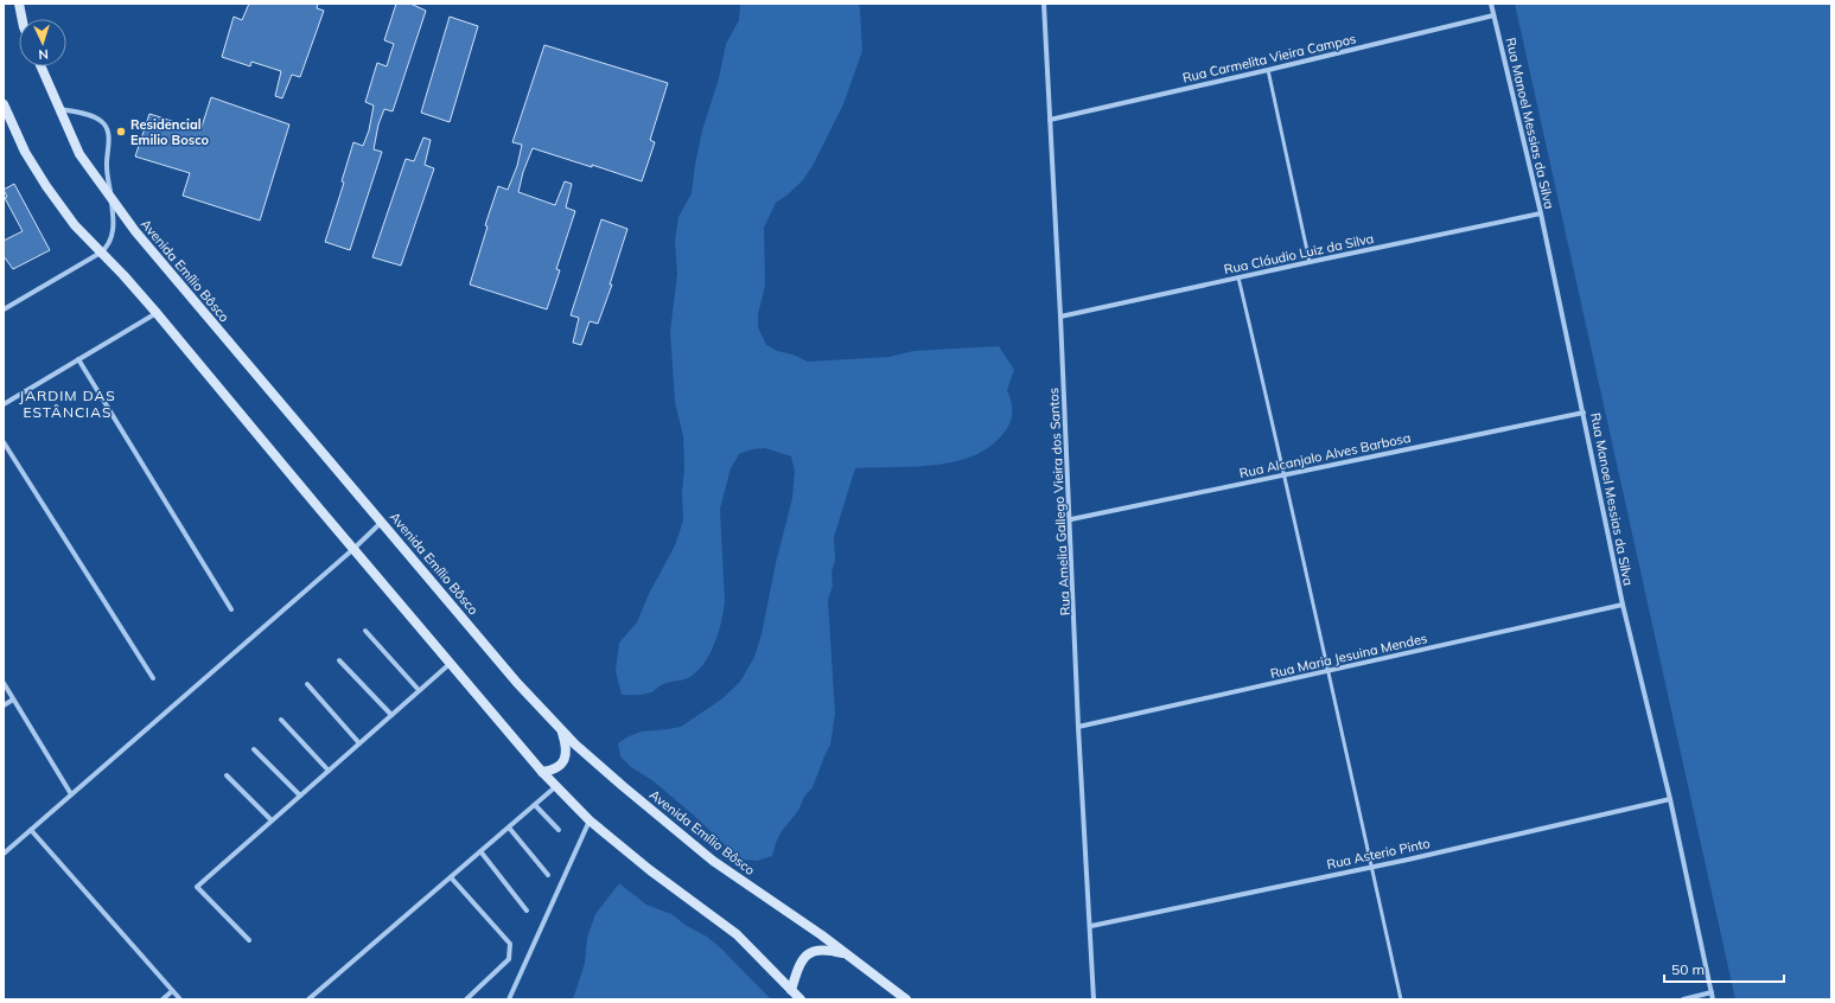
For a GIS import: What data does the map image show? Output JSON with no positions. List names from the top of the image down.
{
  "streets": {
    "main road": ["Avenida Emílio Bôsco"],
    "street": [
      "Rua Carmelita Vieira Campos",
      "Rua Manoel Messias da Silva",
      "Rua Cláudio Luiz da Silva",
      "Rua Alcanjalo Alves Barbosa",
      "Rua Amelia Gallego Vieira dos Santos",
      "Rua Maria Jesuina Mendes",
      "Rua Asterio Pinto"
    ]
  },
  "crossings": [
    ["Rua Carmelita Vieira Campos", "Rua Manoel Messias da Silva"],
    ["Rua Carmelita Vieira Campos", "Rua Amelia Gallego Vieira dos Santos"],
    ["Rua Manoel Messias da Silva", "Rua Cláudio Luiz da Silva"],
    ["Rua Manoel Messias da Silva", "Rua Alcanjalo Alves Barbosa"],
    ["Rua Manoel Messias da Silva", "Rua Maria Jesuina Mendes"],
    ["Rua Manoel Messias da Silva", "Rua Asterio Pinto"],
    ["Rua Cláudio Luiz da Silva", "Rua Amelia Gallego Vieira dos Santos"],
    ["Rua Alcanjalo Alves Barbosa", "Rua Amelia Gallego Vieira dos Santos"],
    ["Rua Amelia Gallego Vieira dos Santos", "Rua Maria Jesuina Mendes"],
    ["Rua Amelia Gallego Vieira dos Santos", "Rua Asterio Pinto"]
  ],
  "districts": ["JARDIM DAS ESTÂNCIAS"],
  "places": ["Residencial Emilio Bosco"],
  "scale_bar": "50 m",
  "north": "bottom"
}
